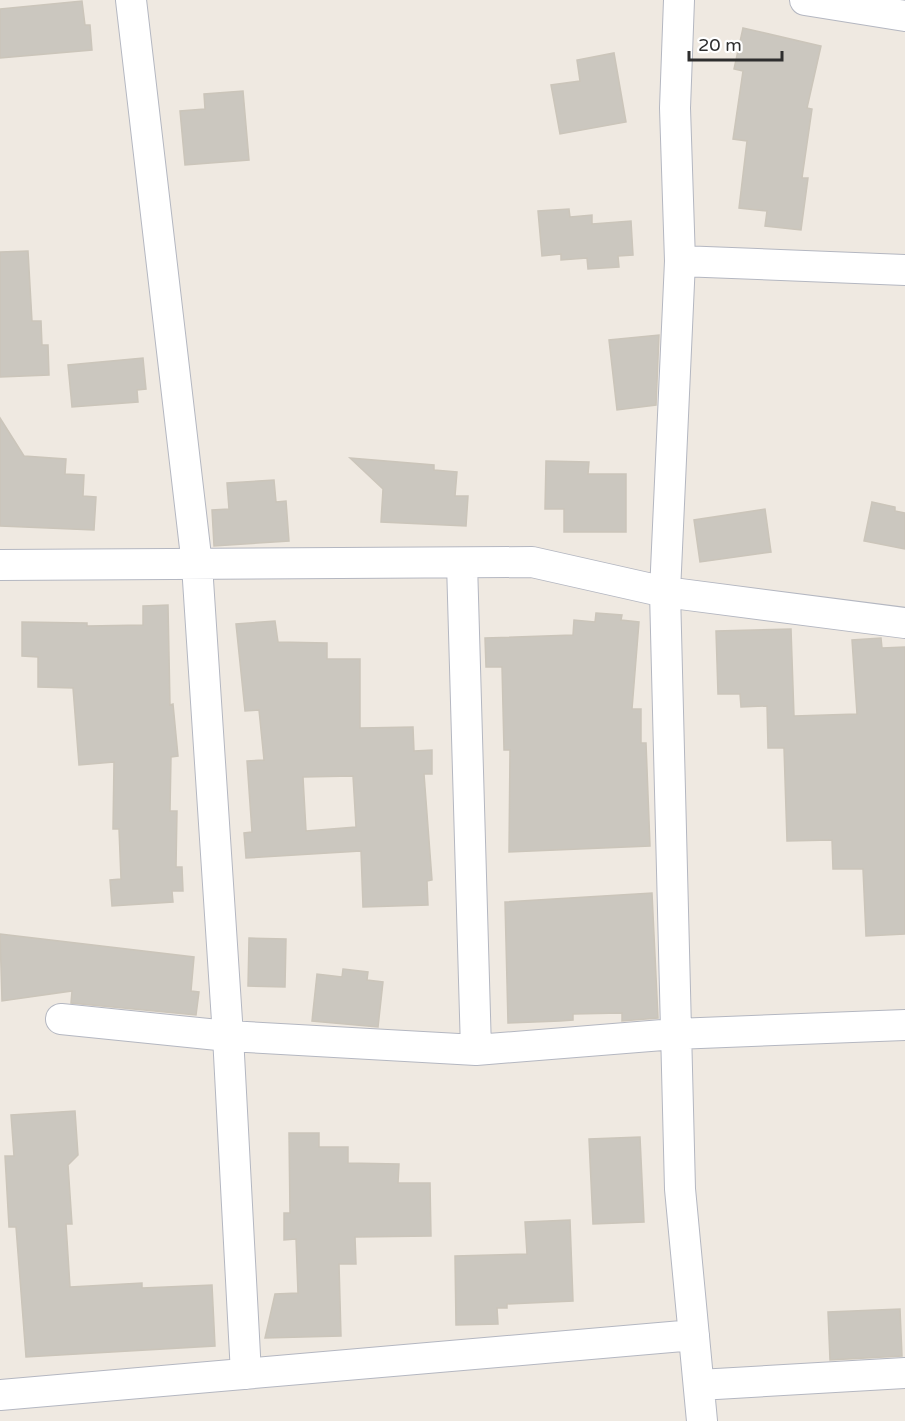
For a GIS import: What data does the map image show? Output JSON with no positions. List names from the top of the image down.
{
  "scale_bar": "20 m"
}
